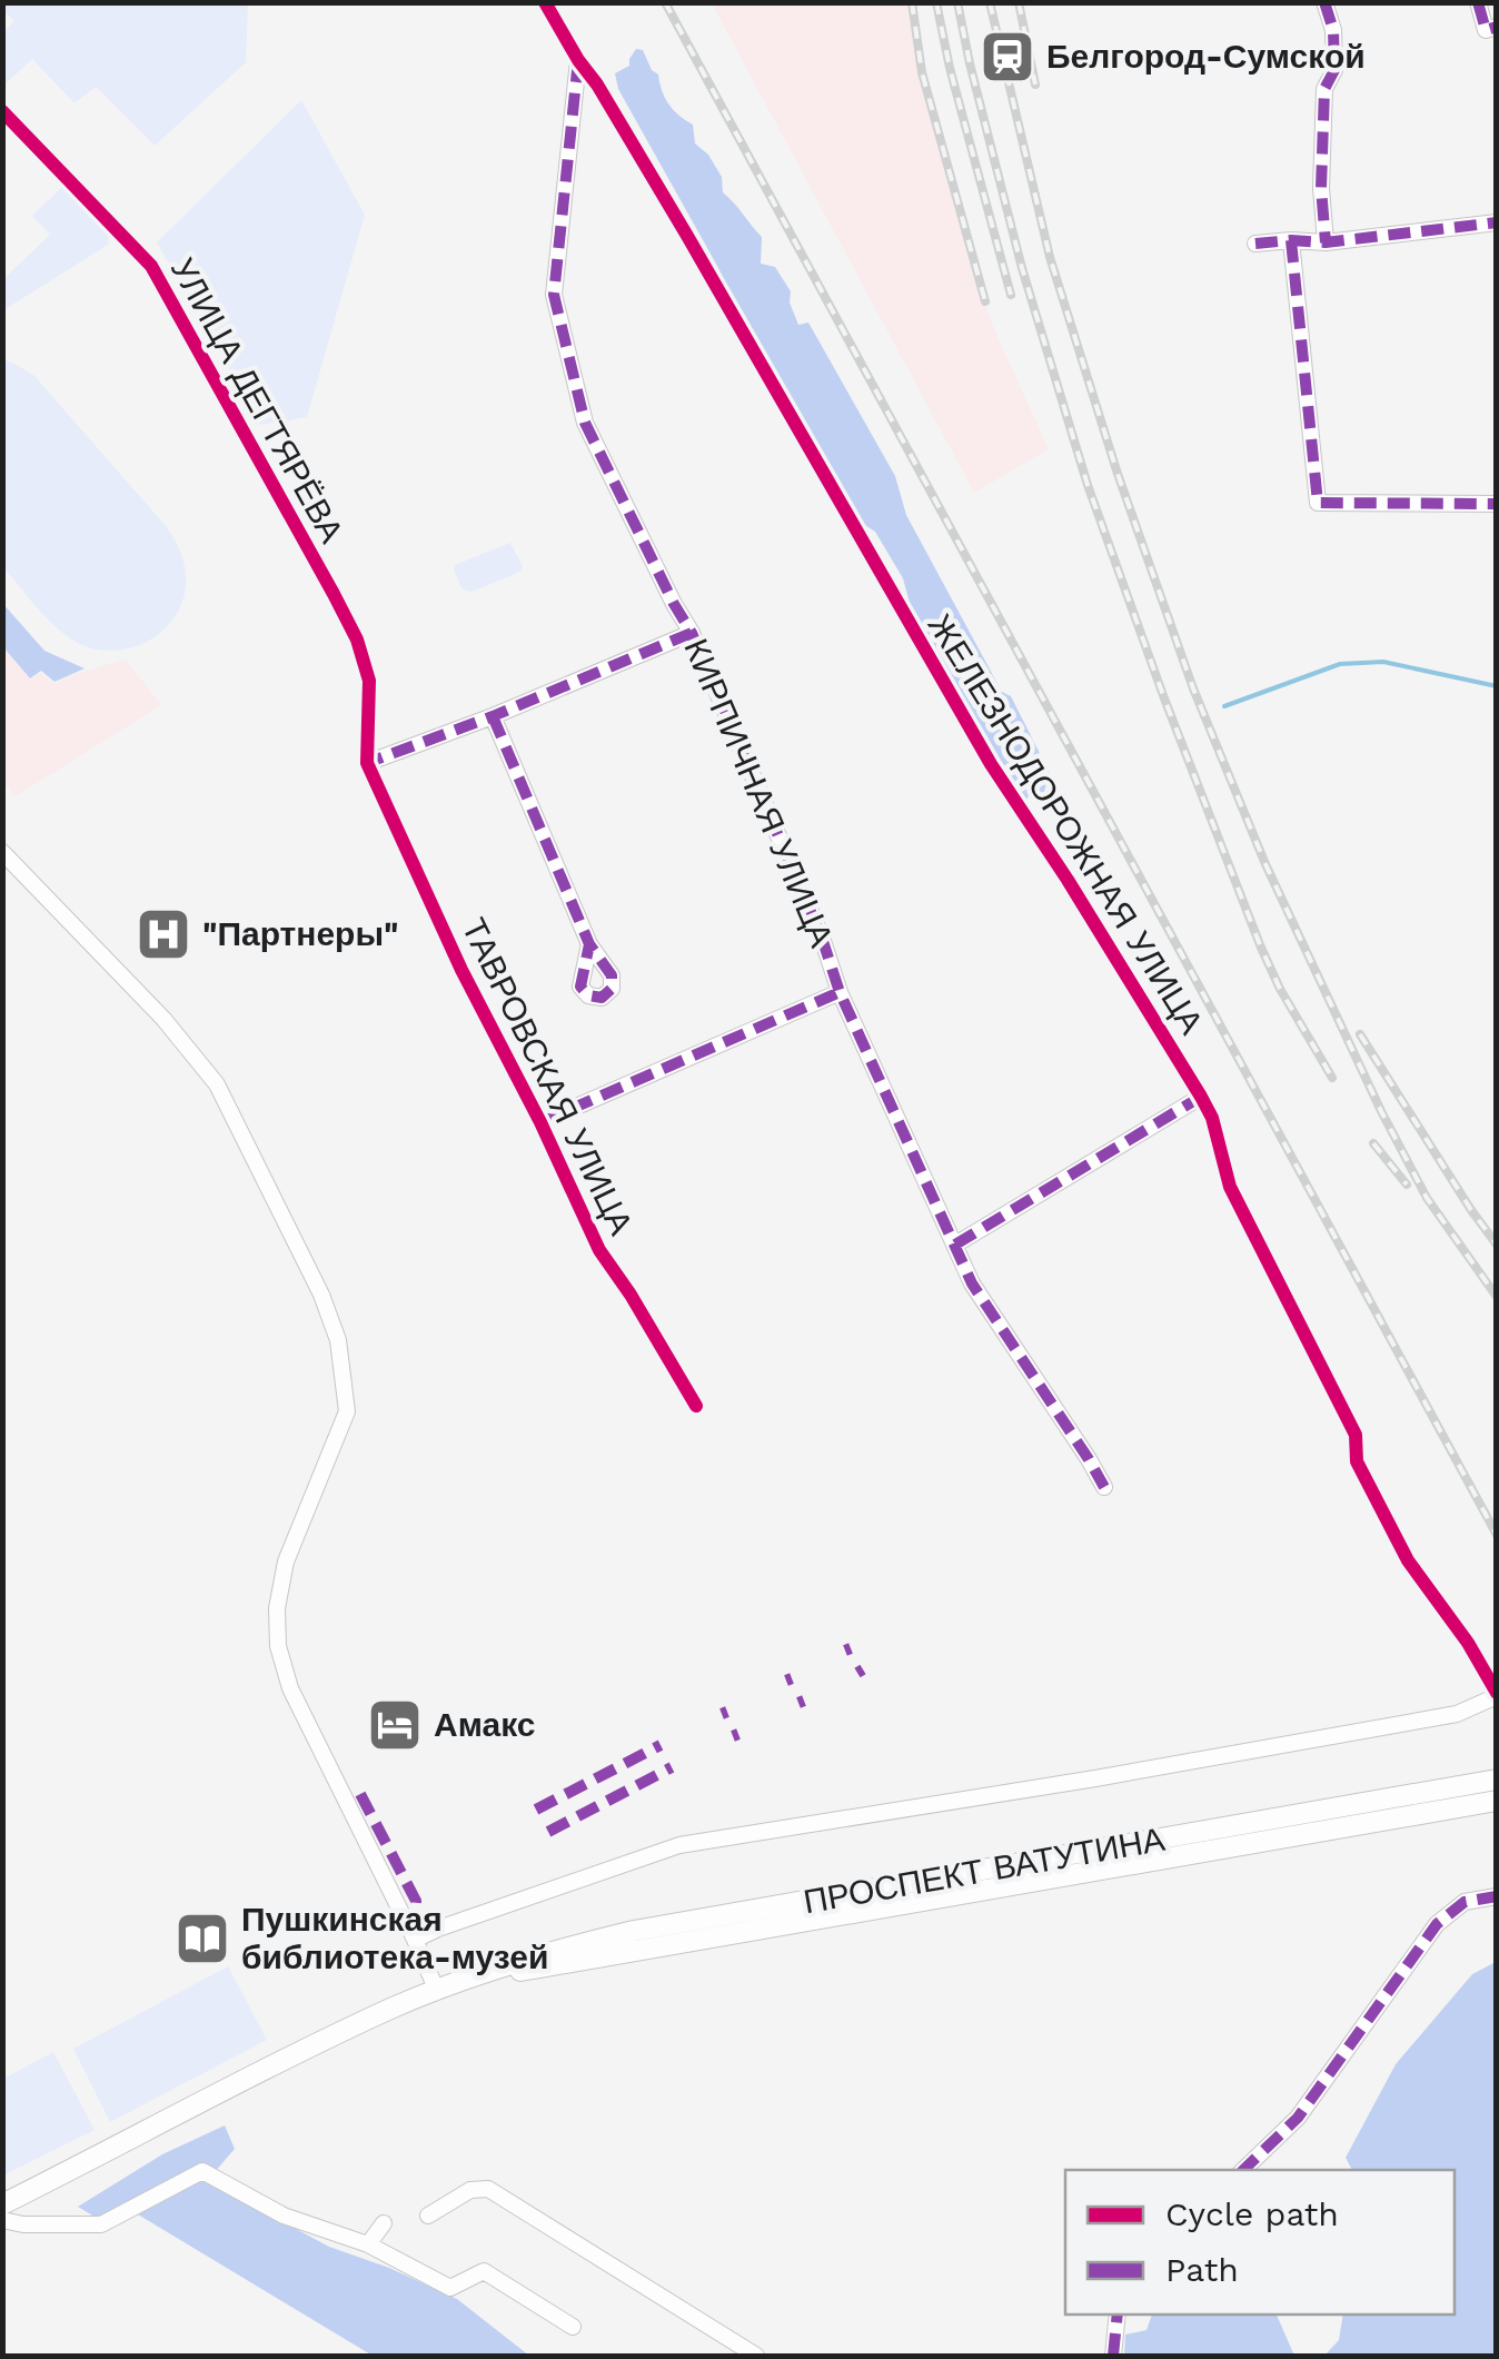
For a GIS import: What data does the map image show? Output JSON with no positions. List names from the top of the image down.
{
  "streets": {
    "main road": ["ПРОСПЕКТ ВАТУТИНА"],
    "street": [
      "УЛИЦА ДЕГТЯРЁВА",
      "КИРПИЧНАЯ УЛИЦА",
      "ЖЕЛЕЗНОДОРОЖНАЯ УЛИЦА",
      "ТАВРОВСКАЯ УЛИЦА"
    ]
  },
  "crossings": [
    ["УЛИЦА ДЕГТЯРЁВА", "ТАВРОВСКАЯ УЛИЦА"],
    ["КИРПИЧНАЯ УЛИЦА", "ЖЕЛЕЗНОДОРОЖНАЯ УЛИЦА"]
  ],
  "places": {
    "station": ["Белгород-Сумской"],
    "hospital": ["\"Партнеры\""],
    "hotel": ["Амакс"],
    "library": ["Пушкинская библиотека-музей"]
  },
  "legend": ["Cycle path", "Path"]
}
